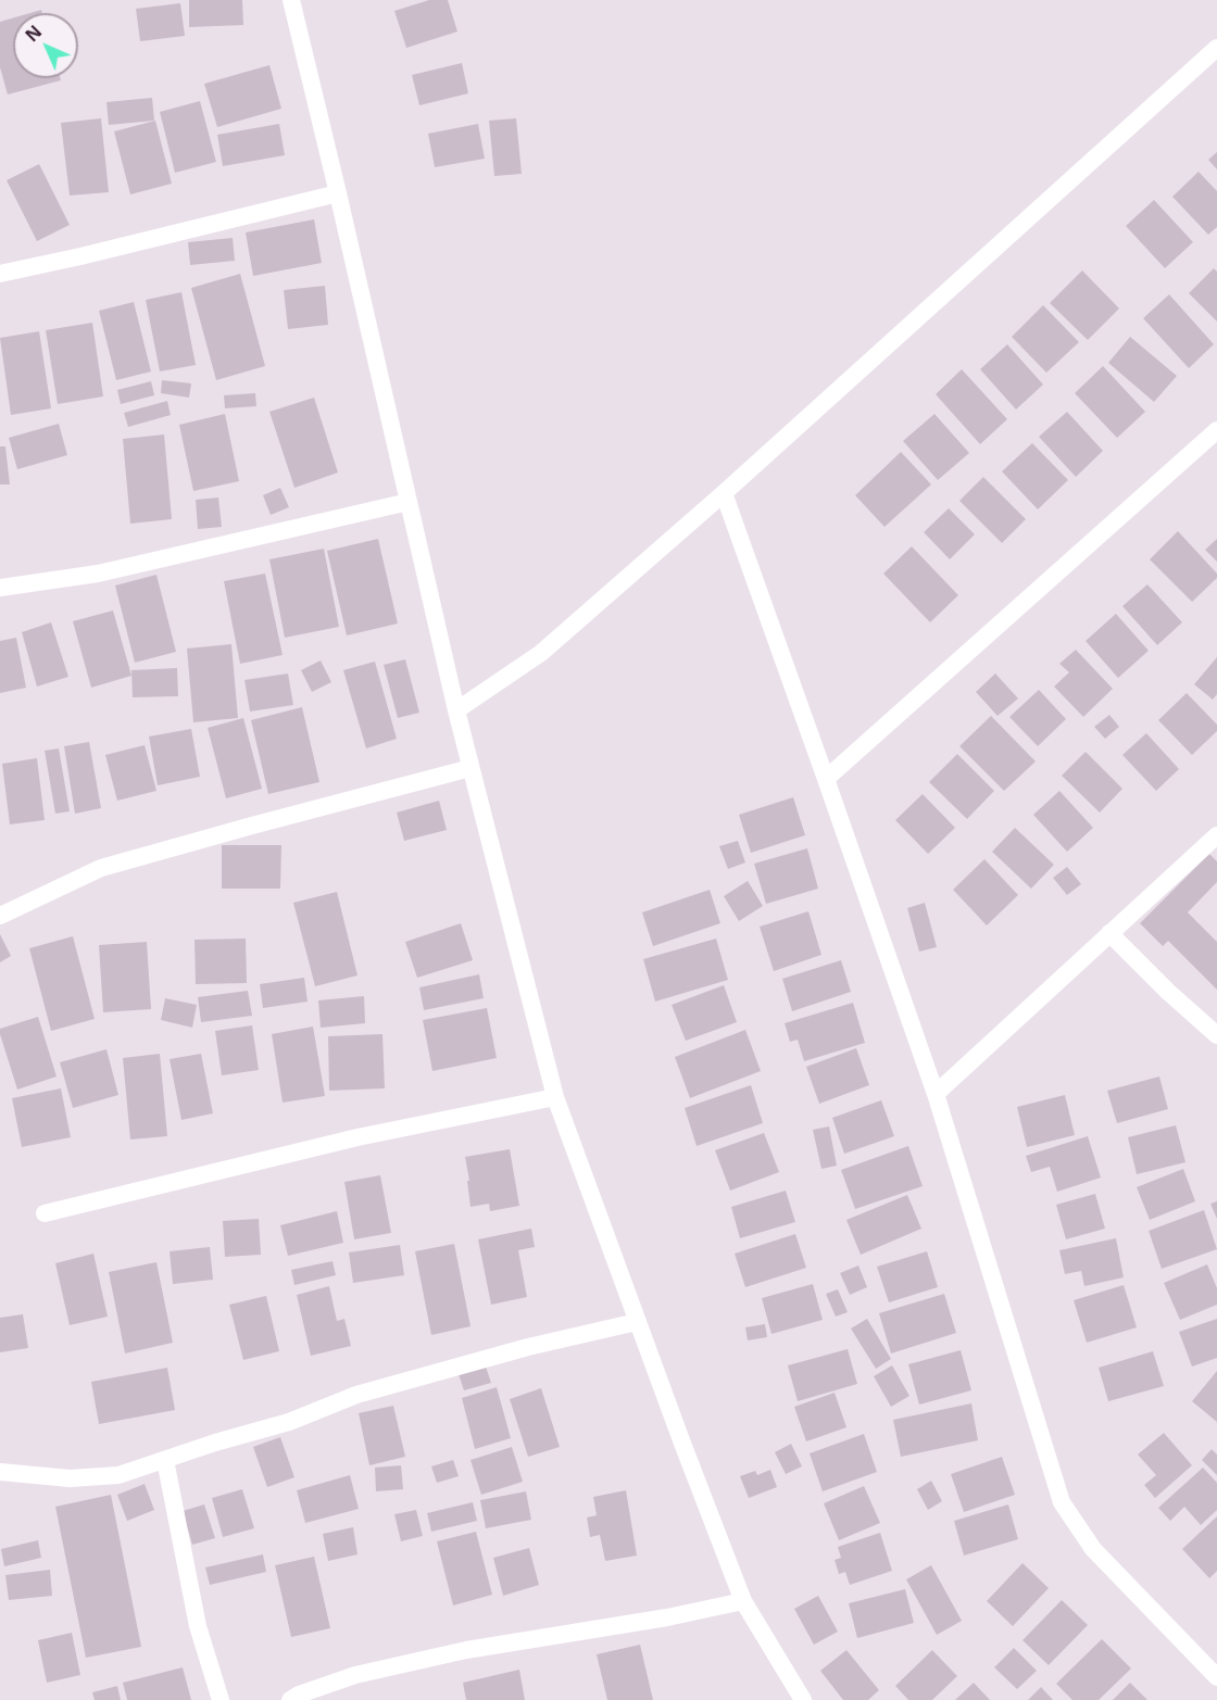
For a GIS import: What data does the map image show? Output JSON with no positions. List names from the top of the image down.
{
  "north": "top left"
}
